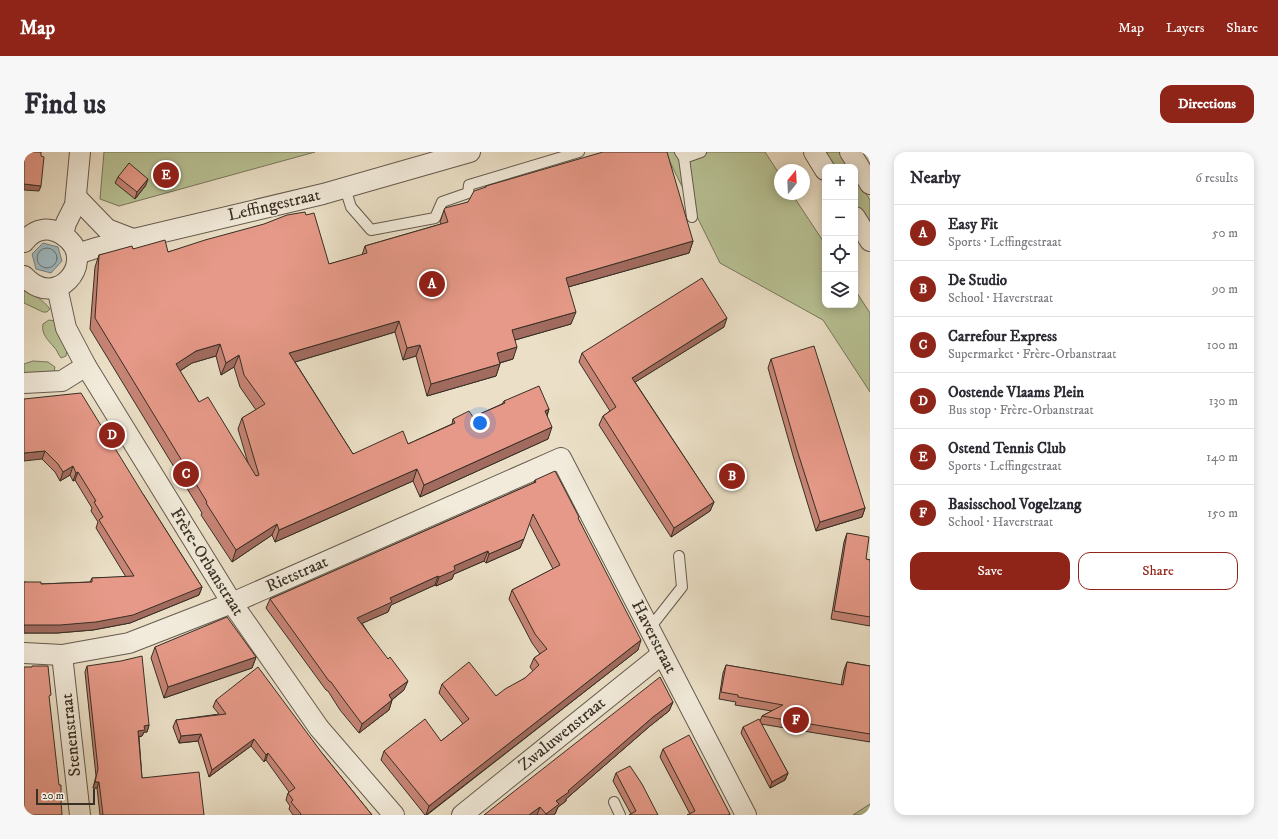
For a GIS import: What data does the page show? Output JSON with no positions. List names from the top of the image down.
{
  "streets": {
    "street": [
      "Leffingestraat",
      "Frère-Orbanstraat",
      "Rietstraat",
      "Haverstraat",
      "Zwaluwenstraat",
      "Stenenstraat"
    ]
  },
  "crossings": [
    ["Frère-Orbanstraat", "Rietstraat"],
    ["Rietstraat", "Haverstraat"],
    ["Rietstraat", "Stenenstraat"],
    ["Haverstraat", "Zwaluwenstraat"]
  ],
  "scale_bar": "20 m",
  "north": "top",
  "page": {
    "header": "Map",
    "nav": ["Map", "Layers", "Share"],
    "buttons": [
      "Directions",
      ["Save", "Share"]
    ],
    "title": "Find us",
    "heading": ["Nearby", "6 results"],
    "pins": [
      "E",
      "A",
      "D",
      "C",
      "B",
      "F"
    ],
    "map_buttons": ["+", "−"],
    "list": [
      {
        "mark": "A",
        "name": "Easy Fit",
        "note": "Sports · Leffingestraat",
        "value": "50 m"
      },
      {
        "mark": "B",
        "name": "De Studio",
        "note": "School · Haverstraat",
        "value": "90 m"
      },
      {
        "mark": "C",
        "name": "Carrefour Express",
        "note": "Supermarket · Frère-Orbanstraat",
        "value": "100 m"
      },
      {
        "mark": "D",
        "name": "Oostende Vlaams Plein",
        "note": "Bus stop · Frère-Orbanstraat",
        "value": "130 m"
      },
      {
        "mark": "E",
        "name": "Ostend Tennis Club",
        "note": "Sports · Leffingestraat",
        "value": "140 m"
      },
      {
        "mark": "F",
        "name": "Basisschool Vogelzang",
        "note": "School · Haverstraat",
        "value": "150 m"
      }
    ],
    "scale": "20 m"
  }
}
